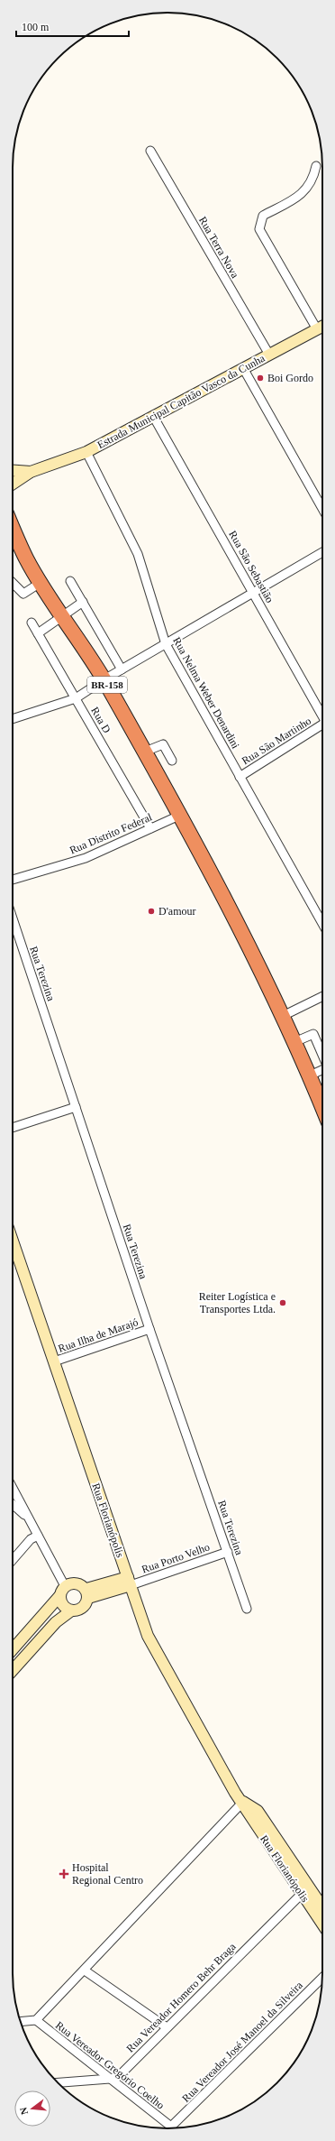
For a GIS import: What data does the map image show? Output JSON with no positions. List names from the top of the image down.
{
  "streets": {
    "highway": ["BR-158"],
    "street": [
      "Rua Terra Nova",
      "Estrada Municipal Capitão Vasco da Cunha",
      "Rua São Sebastião",
      "Rua Nelma Weber Denardini",
      "Rua D",
      "Rua São Martinho",
      "Rua Distrito Federal",
      "Rua Terezina",
      "Rua Ilha de Marajó",
      "Rua Florianópolis",
      "Rua Porto Velho",
      "Rua Vereador Homero Behr Braga",
      "Rua Vereador José Manoel da Silveira",
      "Rua Vereador Gregório Coelho"
    ]
  },
  "crossings": [
    ["Rua Terra Nova", "Estrada Municipal Capitão Vasco da Cunha"],
    ["Estrada Municipal Capitão Vasco da Cunha", "Rua São Sebastião"],
    ["Estrada Municipal Capitão Vasco da Cunha", "Rua Nelma Weber Denardini"],
    ["BR-158", "Rua Distrito Federal"],
    ["Rua Nelma Weber Denardini", "Rua São Martinho"],
    ["Rua D", "Rua Distrito Federal"],
    ["Rua Terezina", "Rua Ilha de Marajó"],
    ["Rua Terezina", "Rua Porto Velho"],
    ["Rua Ilha de Marajó", "Rua Florianópolis"],
    ["Rua Florianópolis", "Rua Porto Velho"],
    ["Rua Florianópolis", "Rua Vereador Homero Behr Braga"],
    ["Rua Vereador Homero Behr Braga", "Rua Vereador Gregório Coelho"],
    ["Rua Vereador José Manoel da Silveira", "Rua Vereador Gregório Coelho"]
  ],
  "places": {
    "other": ["Boi Gordo", "D'amour", "Reiter Logística e Transportes Ltda."],
    "health": ["Hospital Regional Centro"]
  },
  "scale_bar": "100 m",
  "north": "left"
}
